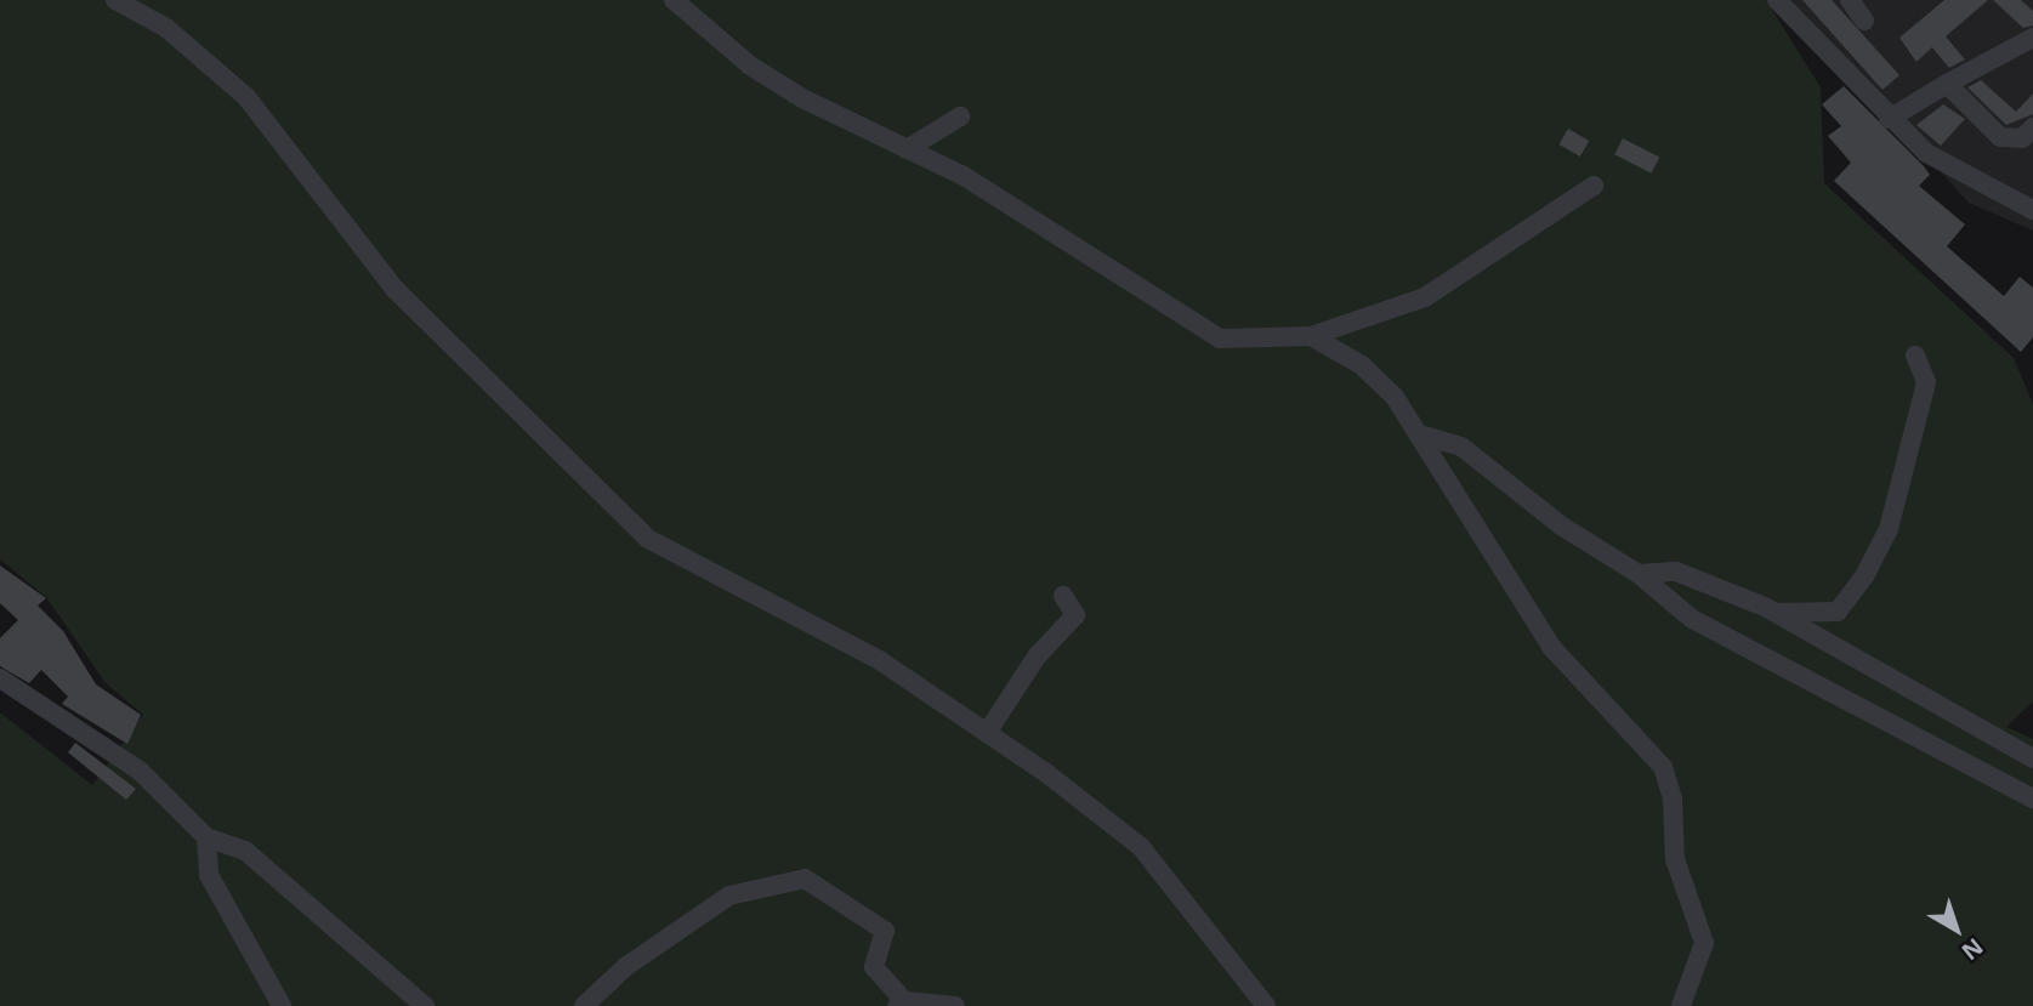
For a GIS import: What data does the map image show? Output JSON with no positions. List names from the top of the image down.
{
  "north": "bottom right"
}
